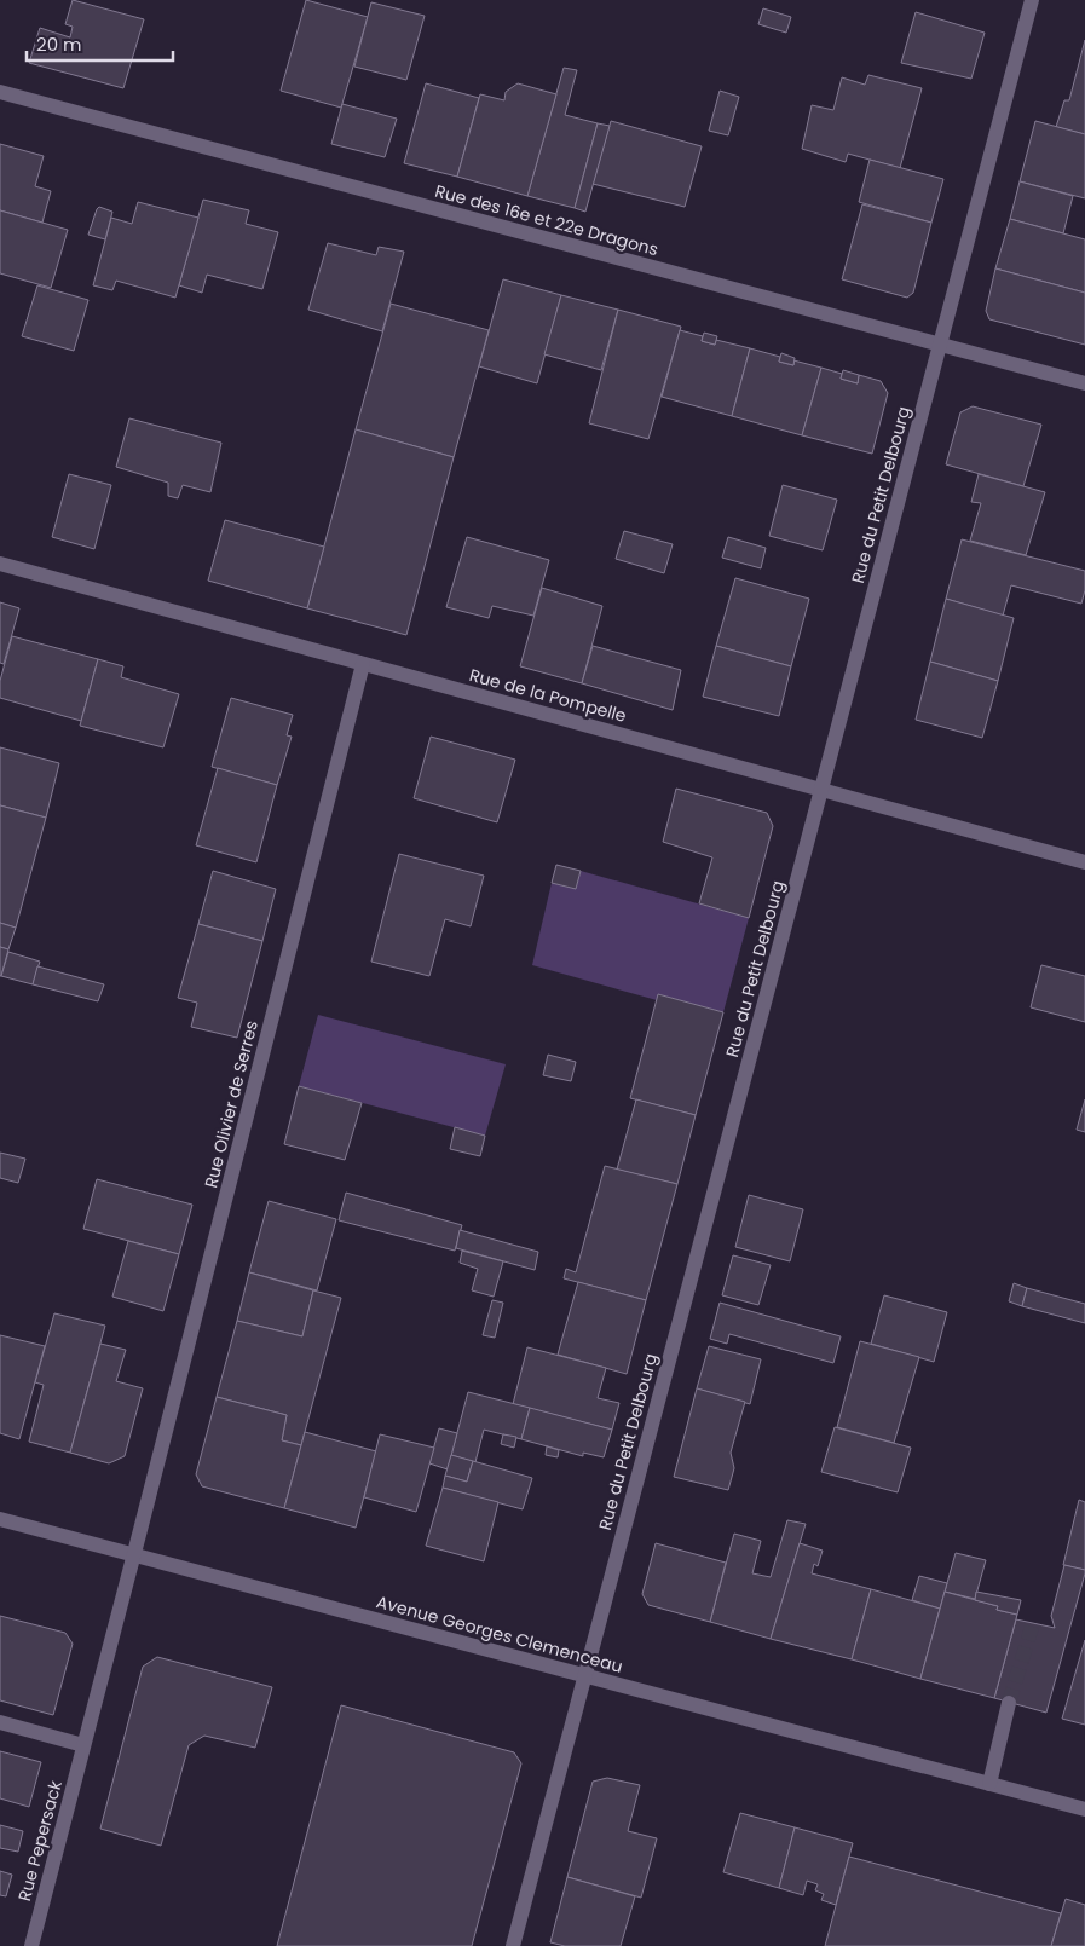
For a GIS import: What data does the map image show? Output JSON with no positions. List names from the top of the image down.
{
  "streets": {
    "street": [
      "Rue des 16e et 22e Dragons",
      "Rue du Petit Delbourg",
      "Rue de la Pompelle",
      "Rue Olivier de Serres",
      "Avenue Georges Clemenceau",
      "Rue Pepersack"
    ]
  },
  "crossings": [
    ["Rue des 16e et 22e Dragons", "Rue du Petit Delbourg"],
    ["Rue du Petit Delbourg", "Rue de la Pompelle"],
    ["Rue du Petit Delbourg", "Avenue Georges Clemenceau"],
    ["Rue de la Pompelle", "Rue Olivier de Serres"],
    ["Rue Olivier de Serres", "Avenue Georges Clemenceau"],
    ["Rue Olivier de Serres", "Rue Pepersack"],
    ["Avenue Georges Clemenceau", "Rue Pepersack"]
  ],
  "scale_bar": "20 m"
}
